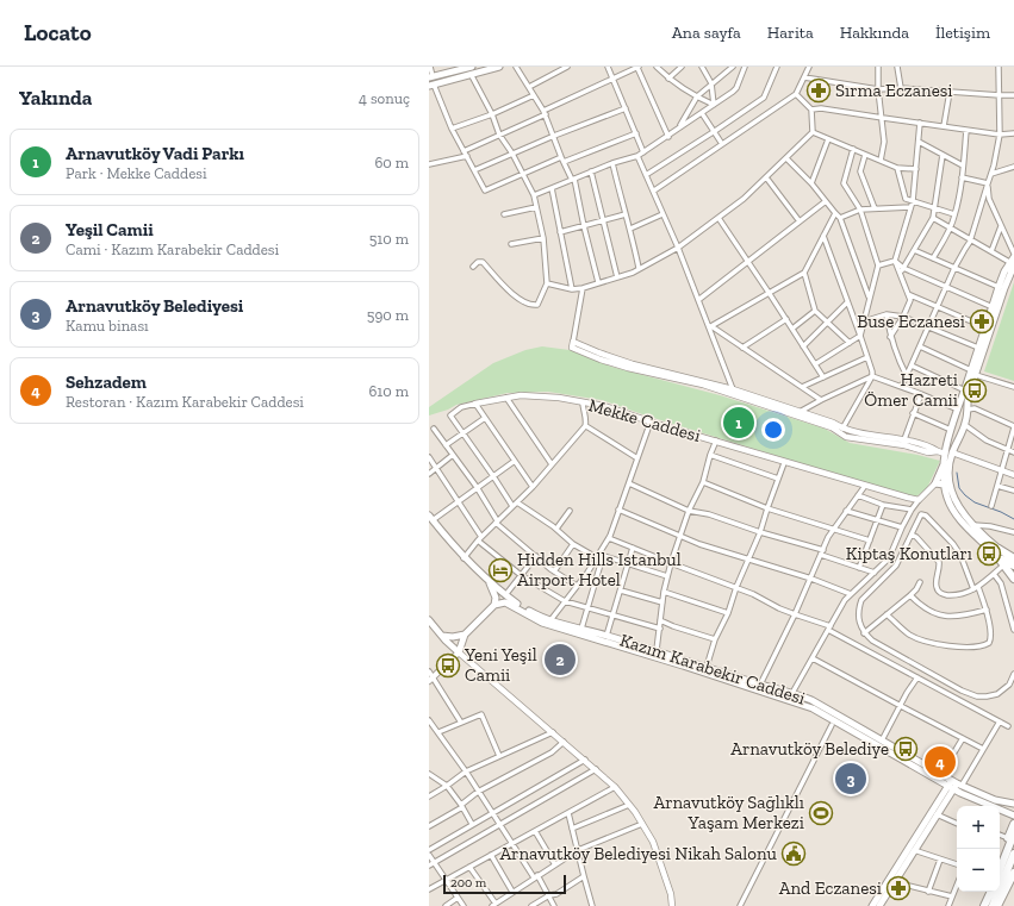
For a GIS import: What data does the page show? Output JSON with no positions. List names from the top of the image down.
{
  "streets": {
    "main road": ["Mekke Caddesi", "Kazım Karabekir Caddesi"]
  },
  "places": {
    "pharmacy": ["Sırma Eczanesi", "Buse Eczanesi", "And Eczanesi"],
    "bus stop": [
      "Hazreti Ömer Camii",
      "Kiptaş Konutları",
      "Yeni Yeşil Camii",
      "Arnavutköy Belediye"
    ],
    "hotel": ["Hidden Hills Istanbul Airport Hotel"],
    "sports": ["Arnavutköy Sağlıklı Yaşam Merkezi"],
    "public building": ["Arnavutköy Belediyesi Nikah Salonu"]
  },
  "scale_bar": "200 m",
  "page": {
    "header": "Locato",
    "nav": [
      "Ana sayfa",
      "Harita",
      "Hakkında",
      "İletişim"
    ],
    "heading": ["Yakında", "4 sonuç"],
    "list": [
      {
        "mark": "1",
        "name": "Arnavutköy Vadi Parkı",
        "note": "Park · Mekke Caddesi",
        "value": "60 m"
      },
      {
        "mark": "2",
        "name": "Yeşil Camii",
        "note": "Cami · Kazım Karabekir Caddesi",
        "value": "510 m"
      },
      {
        "mark": "3",
        "name": "Arnavutköy Belediyesi",
        "note": "Kamu binası",
        "value": "590 m"
      },
      {
        "mark": "4",
        "name": "Sehzadem",
        "note": "Restoran · Kazım Karabekir Caddesi",
        "value": "610 m"
      }
    ],
    "pins": [
      "1",
      "2",
      "4",
      "3"
    ],
    "map_buttons": ["+", "−"],
    "scale": "200 m"
  }
}
